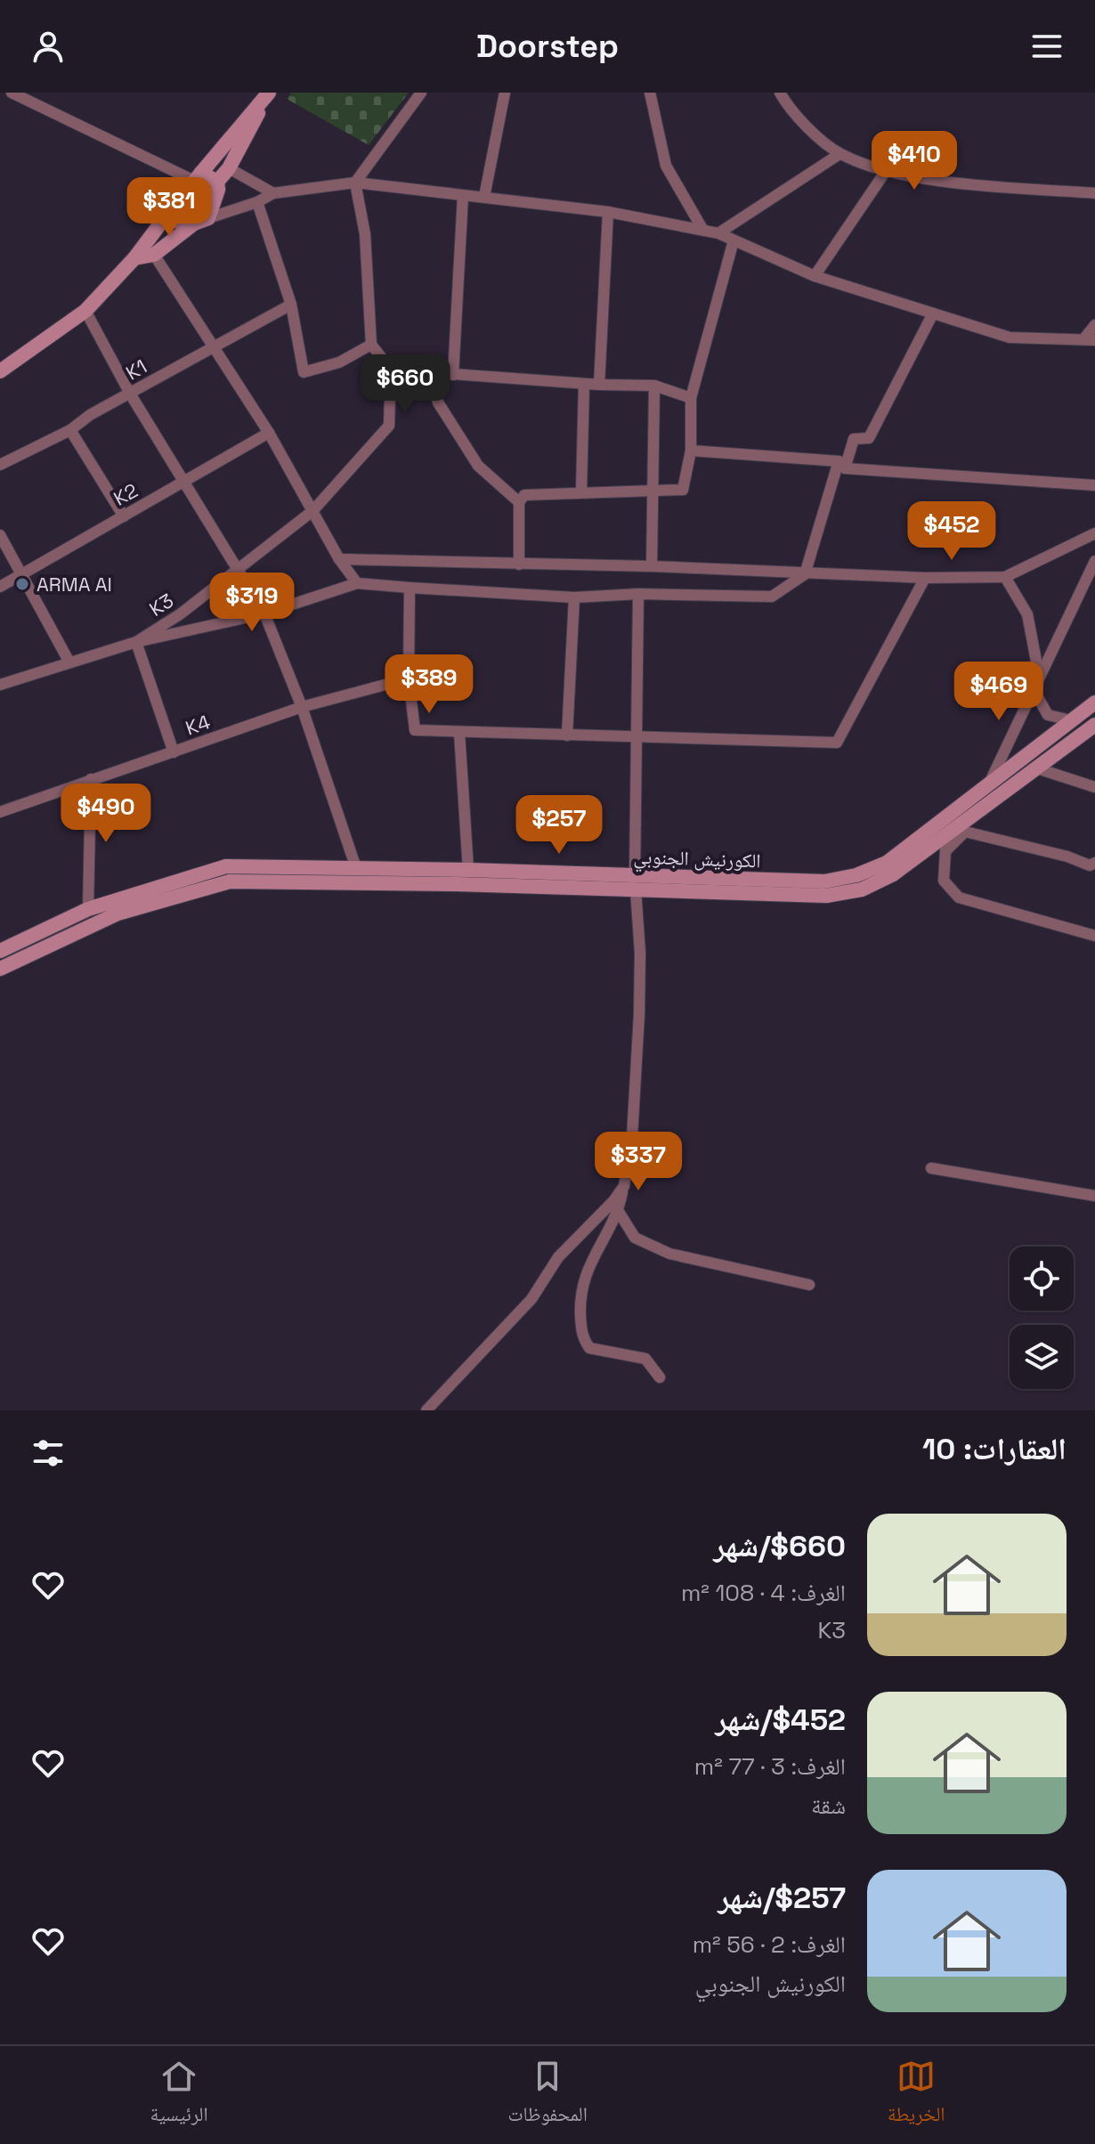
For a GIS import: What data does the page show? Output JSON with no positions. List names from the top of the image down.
{
  "streets": {
    "main road": ["الكورنيش الجنوبي"],
    "street": [
      "K1",
      "K2",
      "K3",
      "K4"
    ]
  },
  "places": ["ARMA AI"],
  "page": {
    "header": "Doorstep",
    "price": [
      "$410",
      "$381",
      "$660",
      "$452",
      "$319",
      "$389",
      "$469",
      "$490",
      "$257",
      "$337"
    ],
    "heading": "العقارات: 10",
    "list": [
      {
        "name": "$660/شهر",
        "note": "الغرف: 4 · 108 m² · K3"
      },
      {
        "name": "$452/شهر",
        "note": "الغرف: 3 · 77 m² · شقة"
      },
      {
        "name": "$257/شهر",
        "note": "الغرف: 2 · 56 m² · الكورنيش الجنوبي"
      }
    ],
    "tabs": ["الخريطة", "المحفوظات", "الرئيسية"]
  }
}
